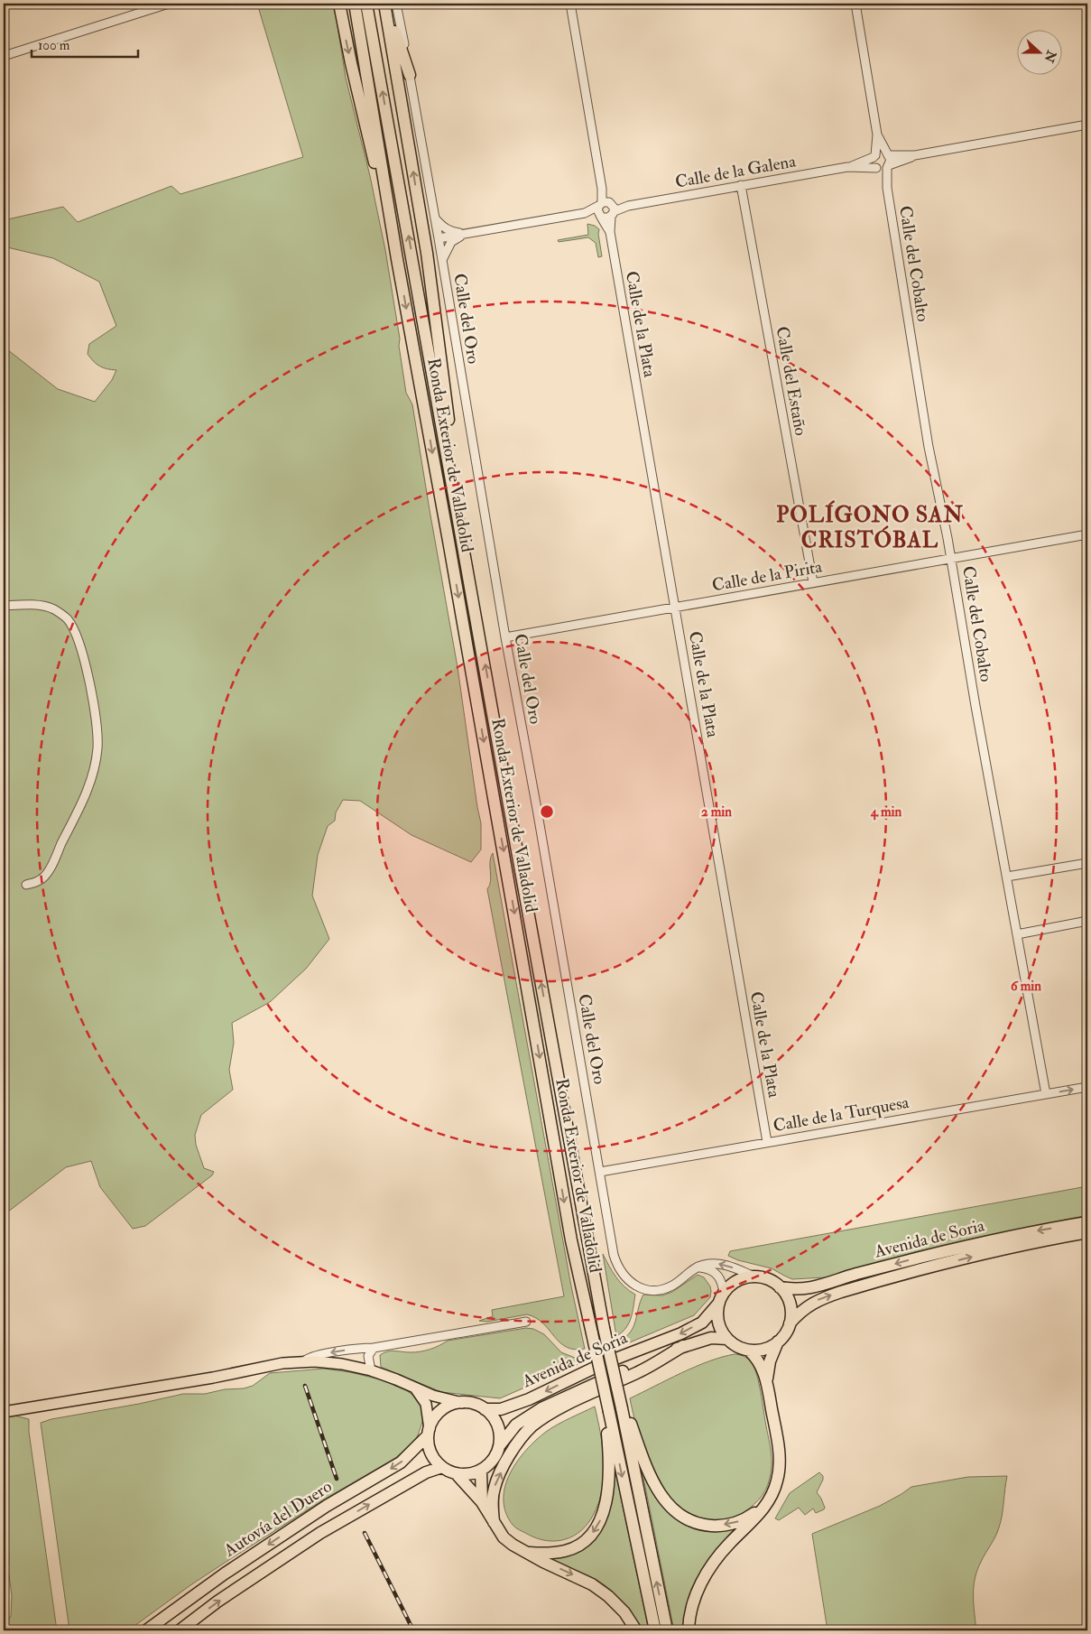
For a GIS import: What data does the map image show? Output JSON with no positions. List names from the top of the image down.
{
  "streets": {
    "highway": ["Ronda Exterior de Valladolid", "Avenida de Soria", "Autovía del Duero"],
    "street": [
      "Calle de la Galena",
      "Calle del Cobalto",
      "Calle del Oro",
      "Calle de la Plata",
      "Calle del Estaño",
      "Calle de la Pirita",
      "Calle de la Turquesa"
    ]
  },
  "crossings": [
    ["Calle de la Galena", "Calle del Cobalto"],
    ["Calle de la Galena", "Calle de la Plata"],
    ["Calle de la Galena", "Calle del Estaño"],
    ["Calle del Cobalto", "Calle de la Pirita"],
    ["Calle del Cobalto", "Calle de la Turquesa"],
    ["Calle del Oro", "Calle de la Pirita"],
    ["Calle del Oro", "Calle de la Turquesa"],
    ["Calle del Oro", "Avenida de Soria"],
    ["Calle de la Plata", "Calle de la Pirita"],
    ["Calle de la Plata", "Calle de la Turquesa"],
    ["Calle del Estaño", "Calle de la Pirita"],
    ["Avenida de Soria", "Autovía del Duero"]
  ],
  "districts": ["POLÍGONO SAN CRISTÓBAL"],
  "scale_bar": "100 m",
  "north": "right",
  "rings": ["2 min", "4 min", "6 min"]
}
